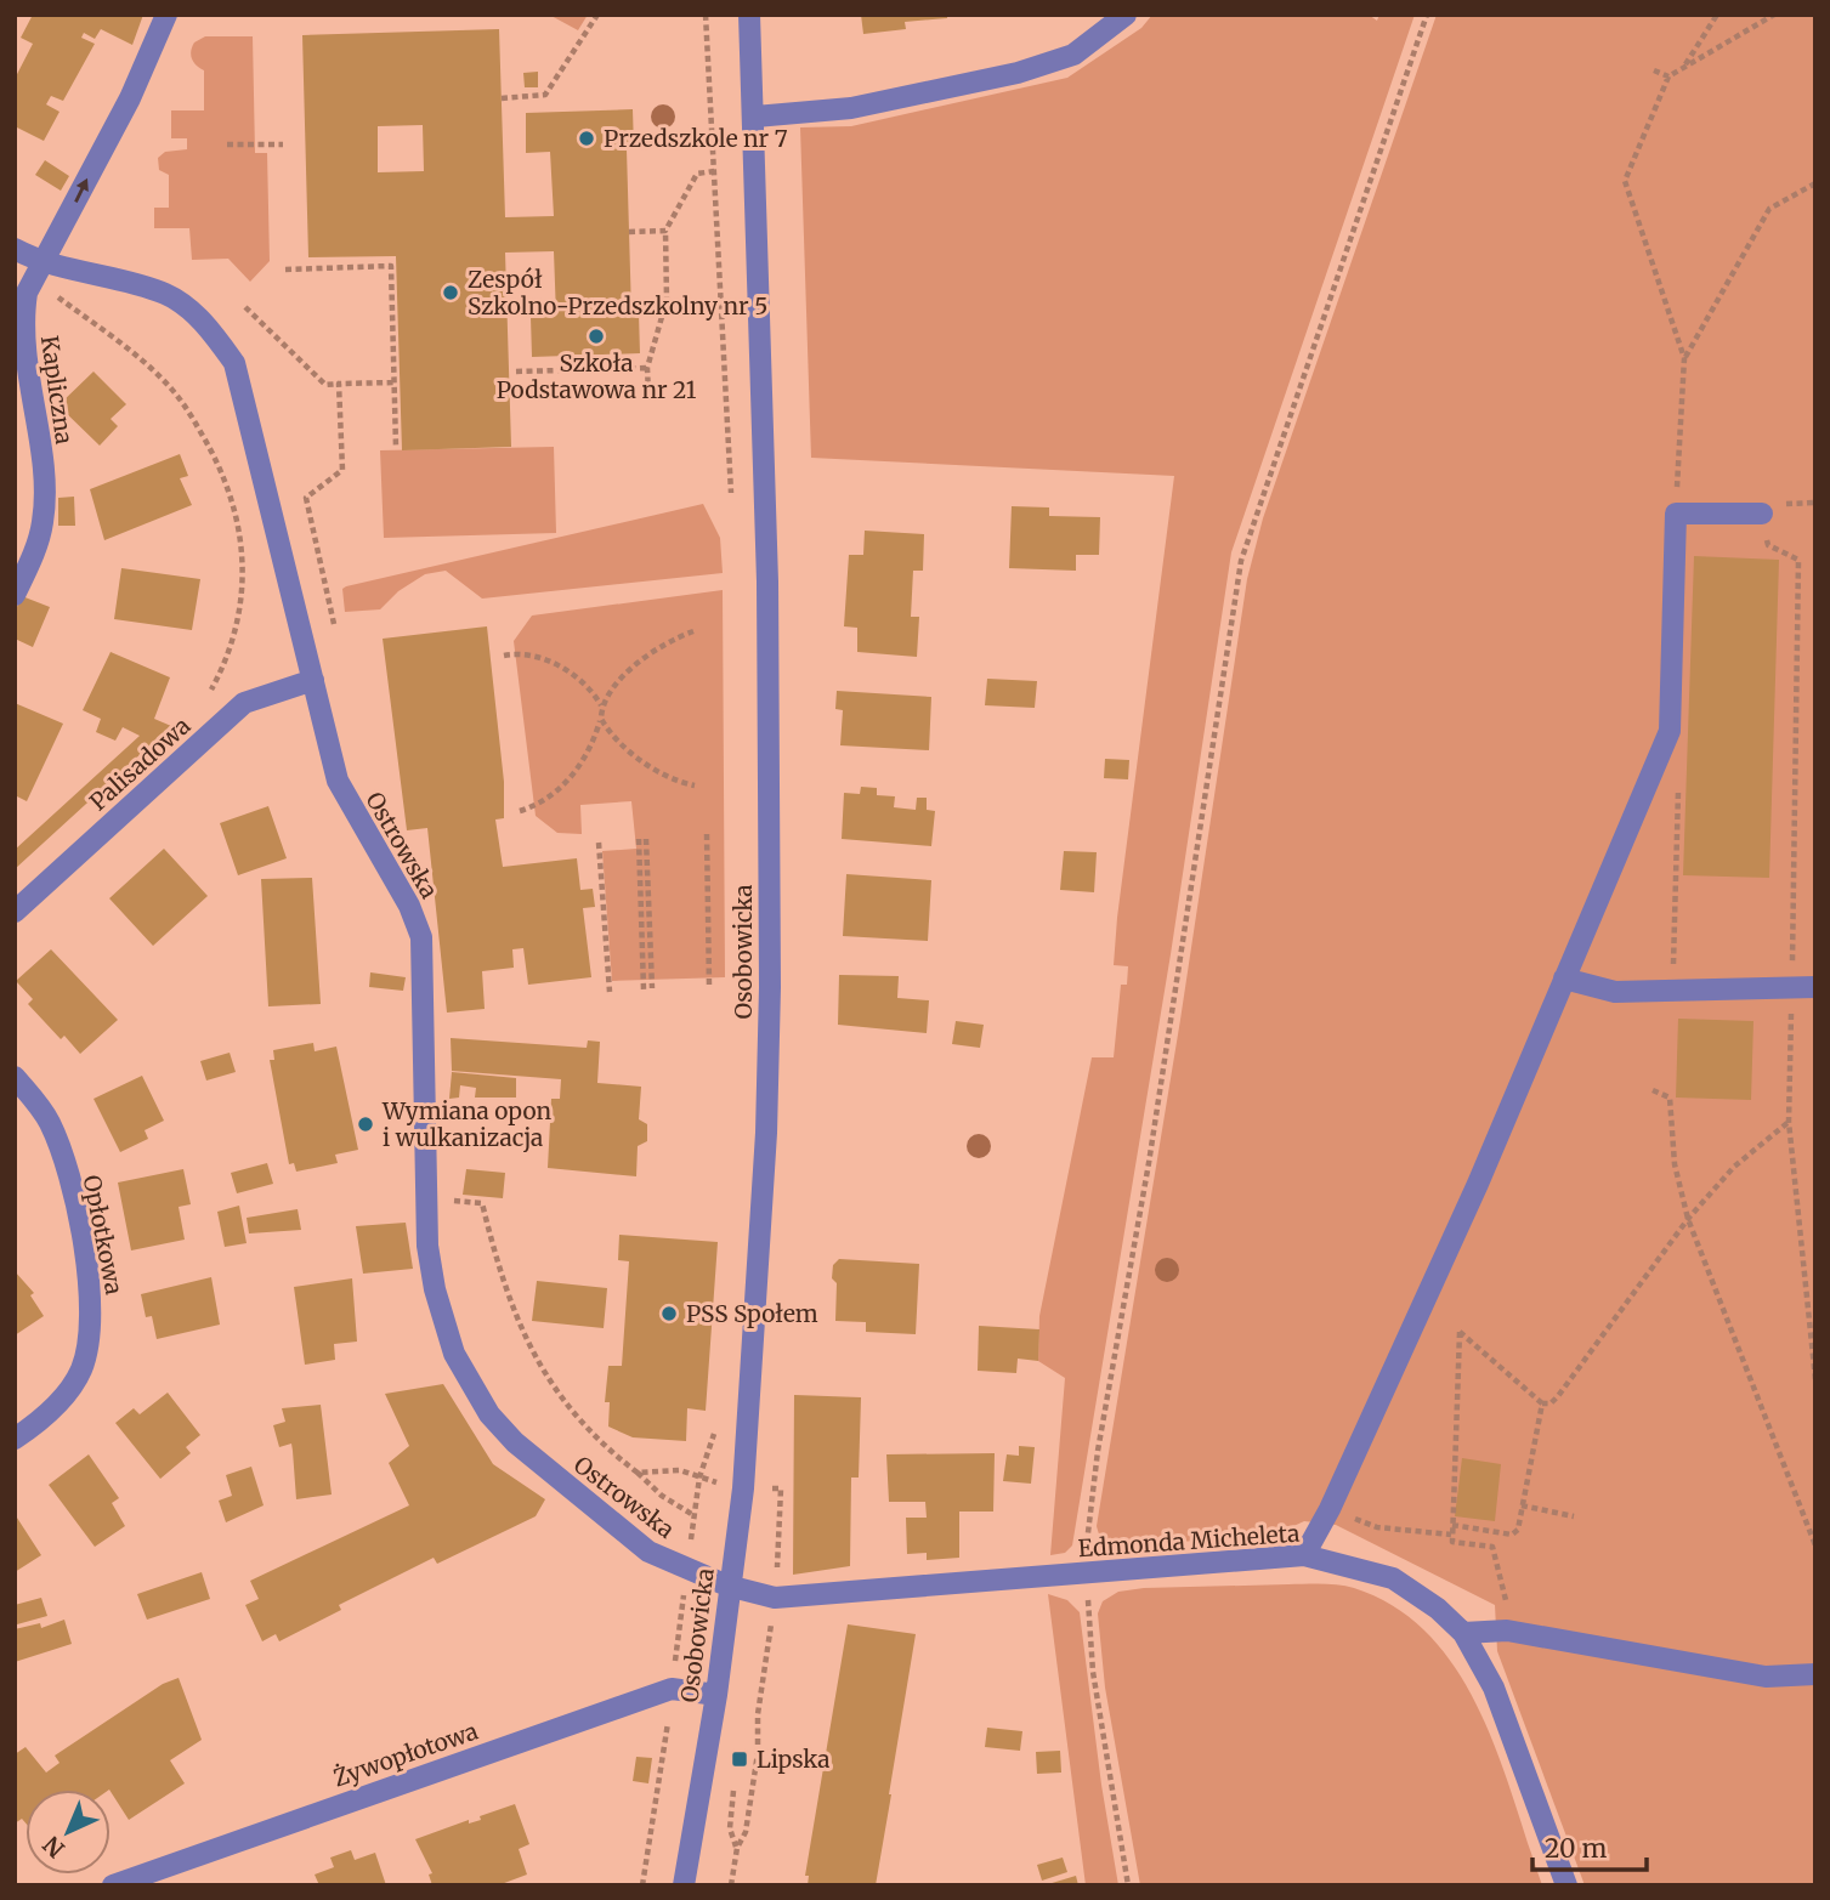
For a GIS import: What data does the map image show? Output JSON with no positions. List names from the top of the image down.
{
  "streets": {
    "street": [
      "Kapliczna",
      "Palisadowa",
      "Ostrowska",
      "Osobowicka",
      "Opłotkowa",
      "Edmonda Micheleta",
      "Żywopłotowa"
    ]
  },
  "crossings": [
    ["Kapliczna", "Ostrowska"],
    ["Palisadowa", "Ostrowska"],
    ["Ostrowska", "Osobowicka"],
    ["Ostrowska", "Edmonda Micheleta"],
    ["Osobowicka", "Edmonda Micheleta"],
    ["Osobowicka", "Żywopłotowa"]
  ],
  "one_way": ["Kapliczna"],
  "places": {
    "other": [
      "Przedszkole nr 7",
      "Zespół Szkolno-Przedszkolny nr 5",
      "Szkoła Podstawowa nr 21",
      "Wymiana opon i wulkanizacja",
      "PSS Społem"
    ],
    "transit": ["Lipska"]
  },
  "scale_bar": "20 m",
  "north": "bottom left"
}
